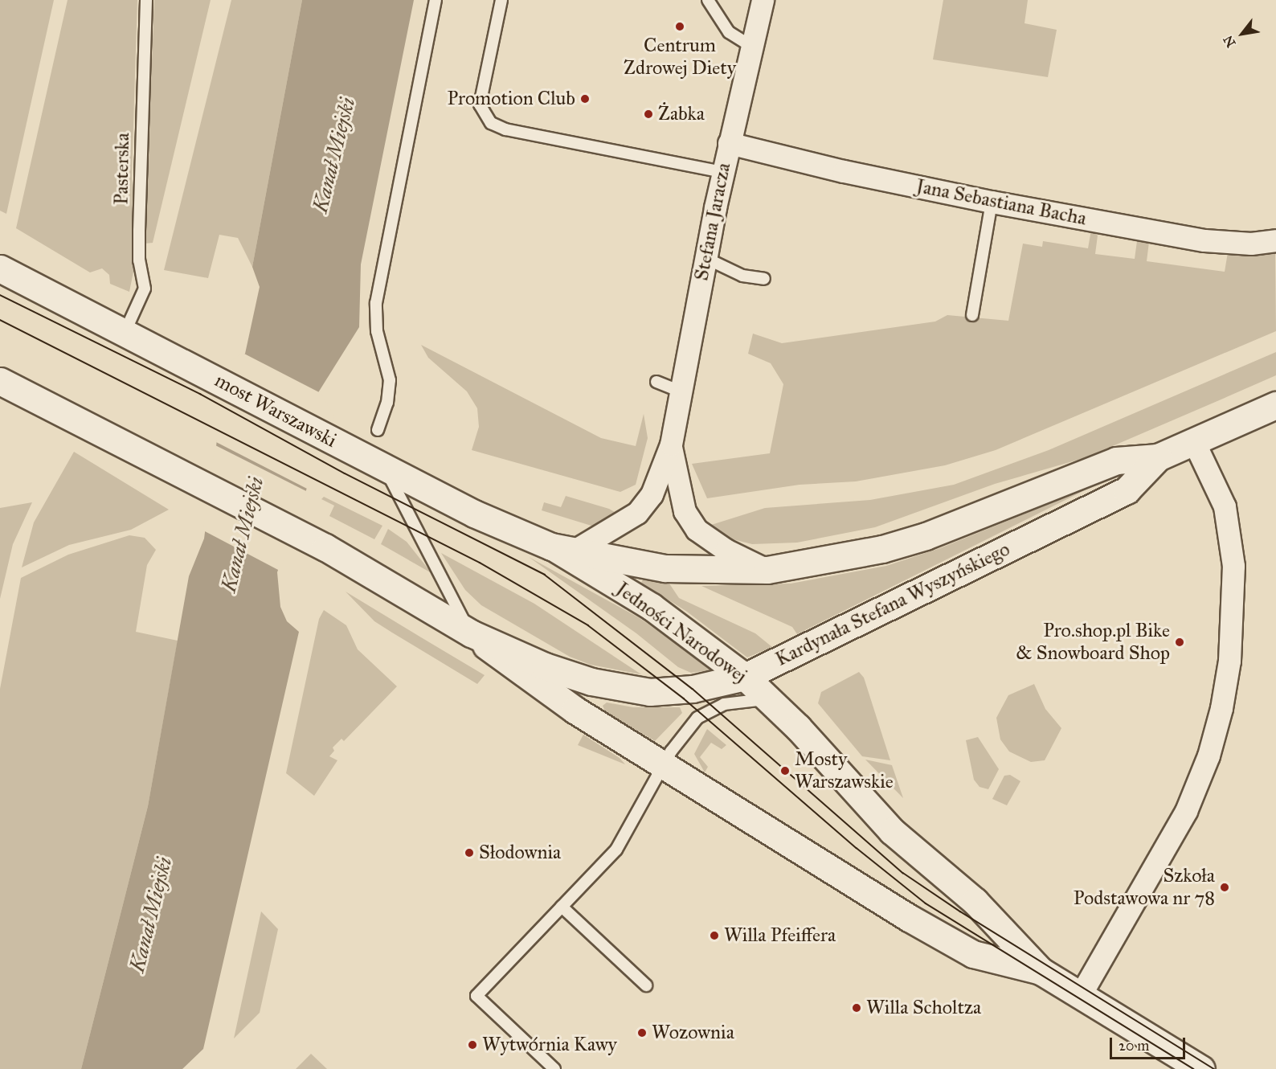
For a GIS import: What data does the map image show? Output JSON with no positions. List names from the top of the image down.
{
  "streets": {
    "main road": ["most Warszawski", "Kardynała Stefana Wyszyńskiego", "Jedności Narodowej"],
    "street": ["Jana Sebastiana Bacha", "Stefana Jaracza"],
    "lane": ["Pasterska"]
  },
  "crossings": [
    ["Pasterska", "most Warszawski"],
    ["Jana Sebastiana Bacha", "Stefana Jaracza"],
    ["Stefana Jaracza", "Kardynała Stefana Wyszyńskiego"],
    ["Stefana Jaracza", "Jedności Narodowej"],
    ["most Warszawski", "Jedności Narodowej"],
    ["Kardynała Stefana Wyszyńskiego", "Jedności Narodowej"]
  ],
  "water": ["Kanał Miejski"],
  "places": [
    "Centrum Zdrowej Diety",
    "Promotion Club",
    "Żabka",
    "Pro.shop.pl Bike & Snowboard Shop",
    "Mosty Warszawskie",
    "Słodownia",
    "Szkoła Podstawowa nr 78",
    "Willa Pfeiffera",
    "Willa Scholtza",
    "Wozownia",
    "Wytwórnia Kawy"
  ],
  "scale_bar": "20 m",
  "north": "bottom left"
}
